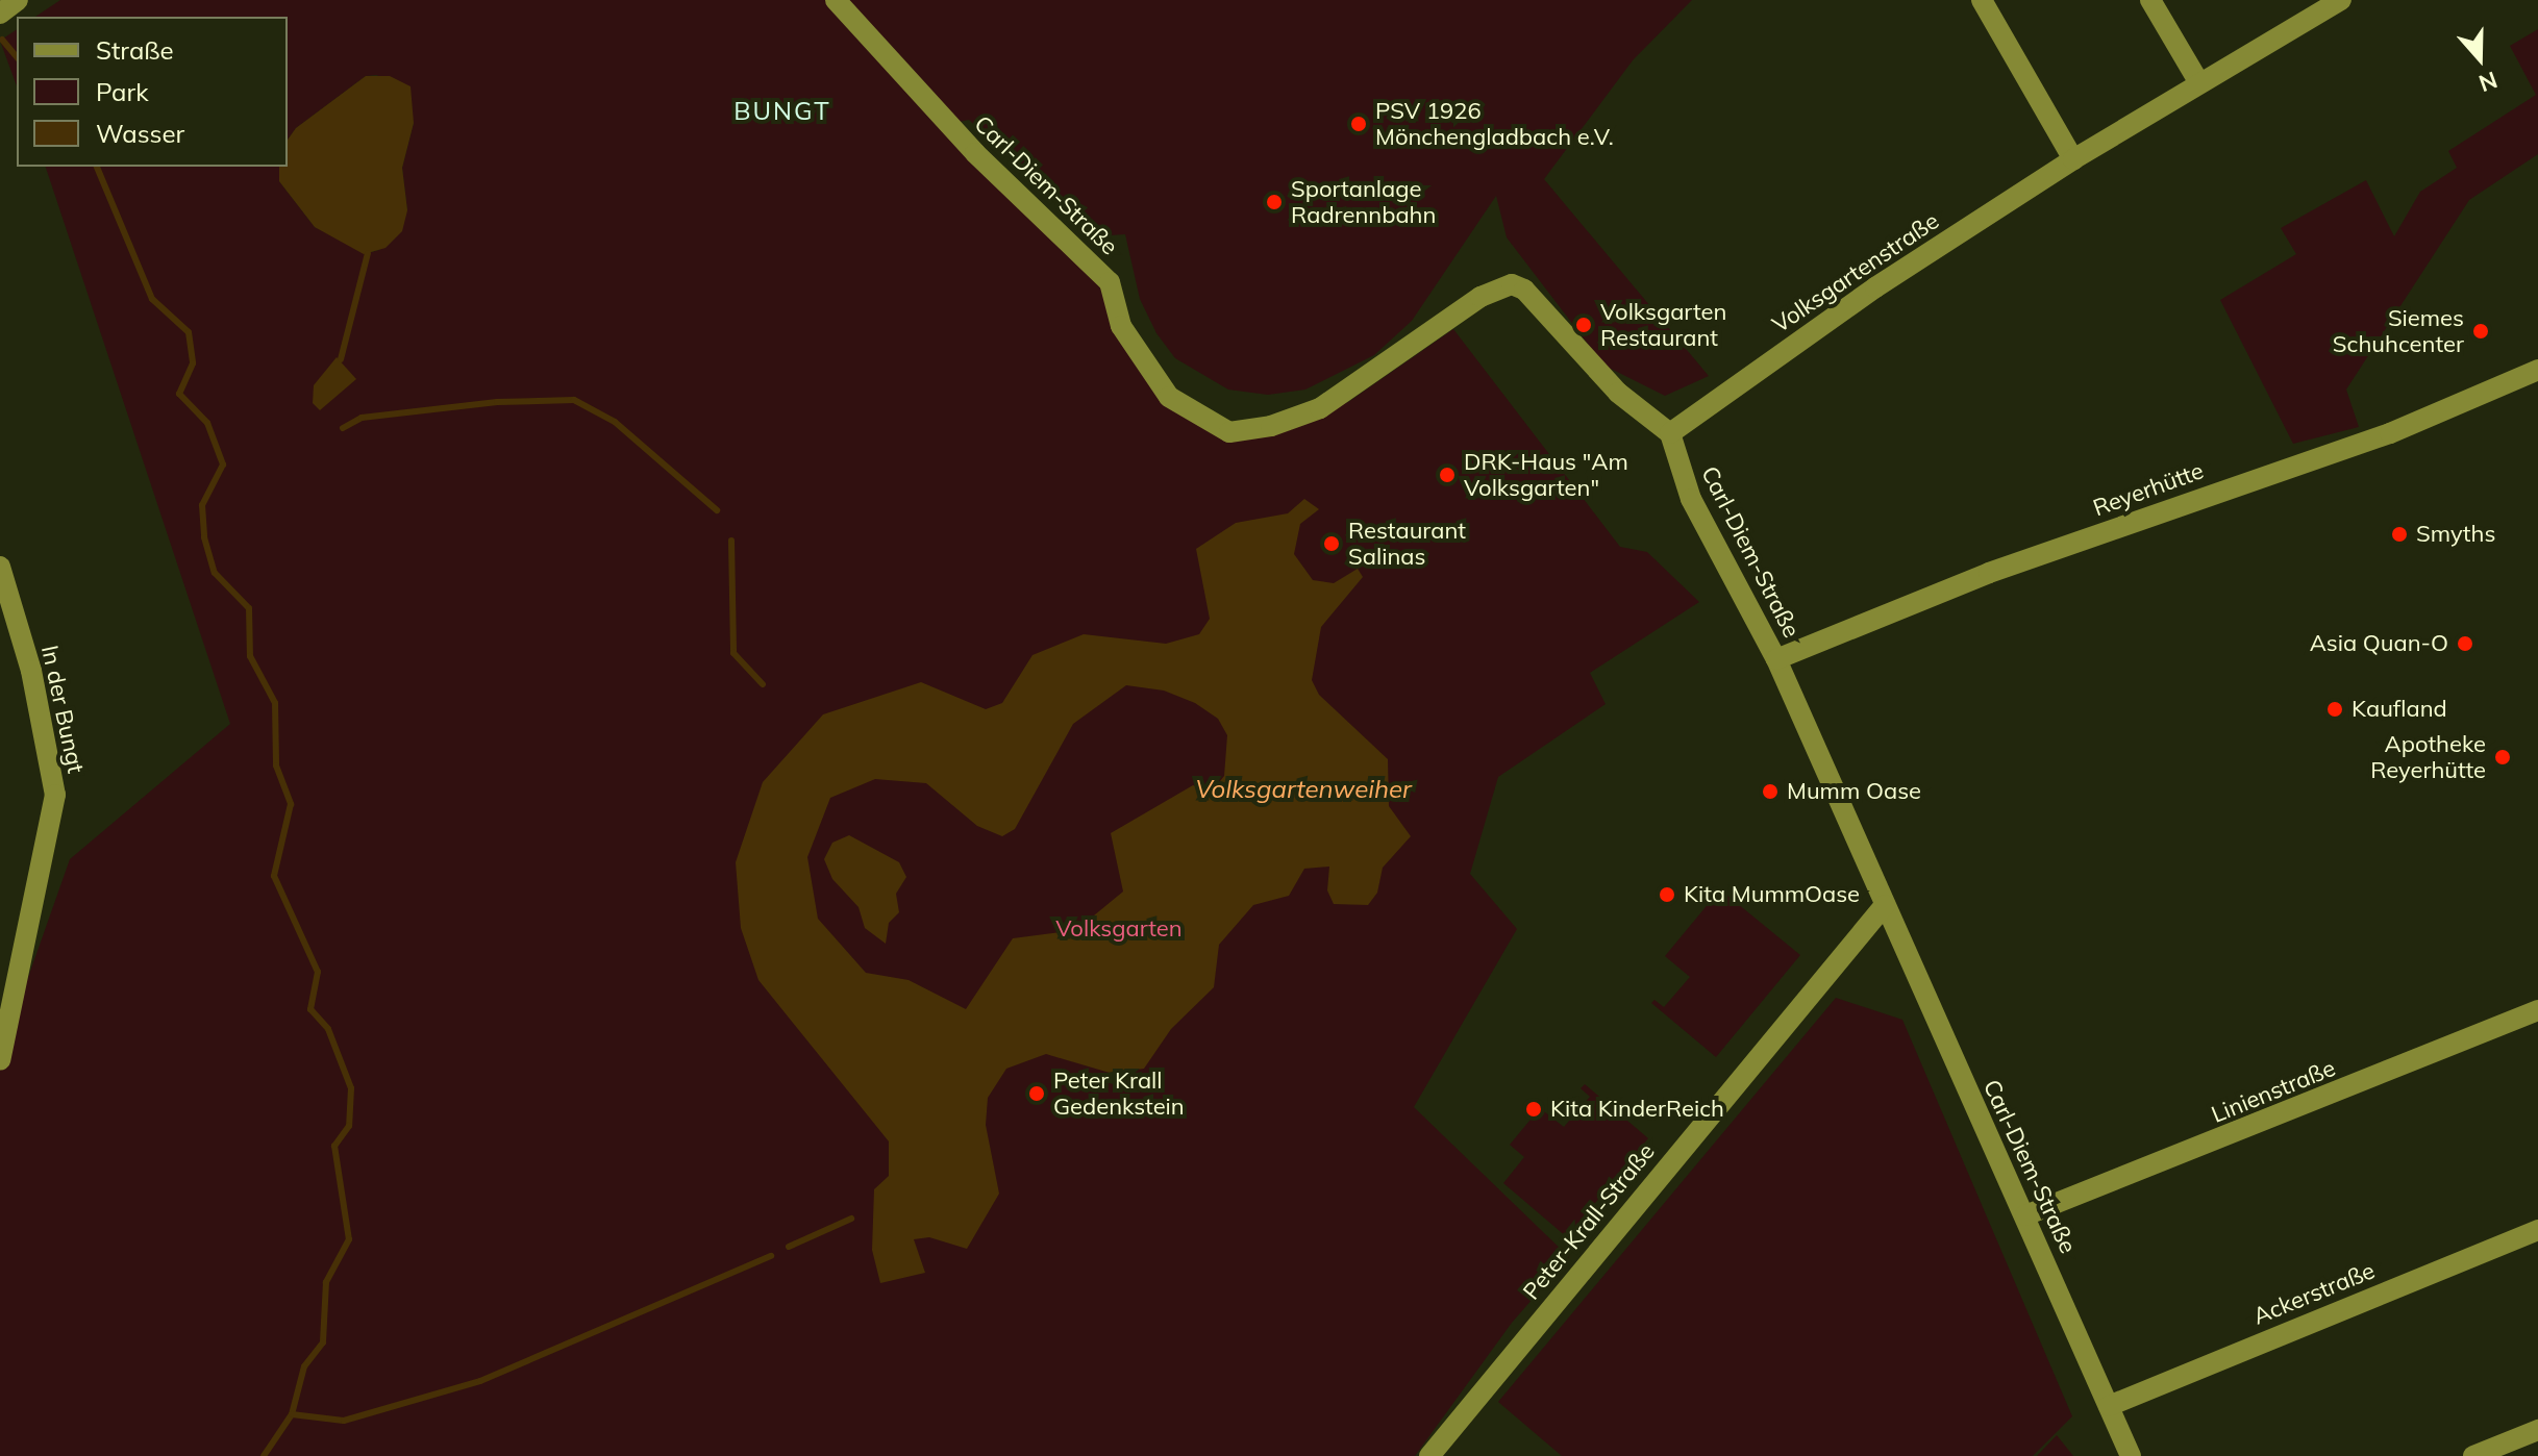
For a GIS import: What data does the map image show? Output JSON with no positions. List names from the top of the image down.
{
  "streets": {
    "street": [
      "Carl-Diem-Straße",
      "Volksgartenstraße",
      "Reyerhütte",
      "In der Bungt",
      "Linienstraße",
      "Peter-Krall-Straße",
      "Ackerstraße"
    ]
  },
  "crossings": [
    ["Carl-Diem-Straße", "Volksgartenstraße"],
    ["Carl-Diem-Straße", "Reyerhütte"],
    ["Carl-Diem-Straße", "Linienstraße"],
    ["Carl-Diem-Straße", "Peter-Krall-Straße"],
    ["Carl-Diem-Straße", "Ackerstraße"]
  ],
  "districts": ["BUNGT"],
  "water": ["Volksgartenweiher"],
  "parks": ["Volksgarten"],
  "places": [
    "PSV 1926 Mönchengladbach e.V.",
    "Sportanlage Radrennbahn",
    "Volksgarten Restaurant",
    "Siemes Schuhcenter",
    "DRK-Haus \"Am Volksgarten\"",
    "Smyths",
    "Restaurant Salinas",
    "Asia Quan-O",
    "Kaufland",
    "Apotheke Reyerhütte",
    "Mumm Oase",
    "Kita MummOase",
    "Peter Krall Gedenkstein",
    "Kita KinderReich"
  ],
  "legend": ["Straße", "Park", "Wasser"],
  "north": "bottom"
}
